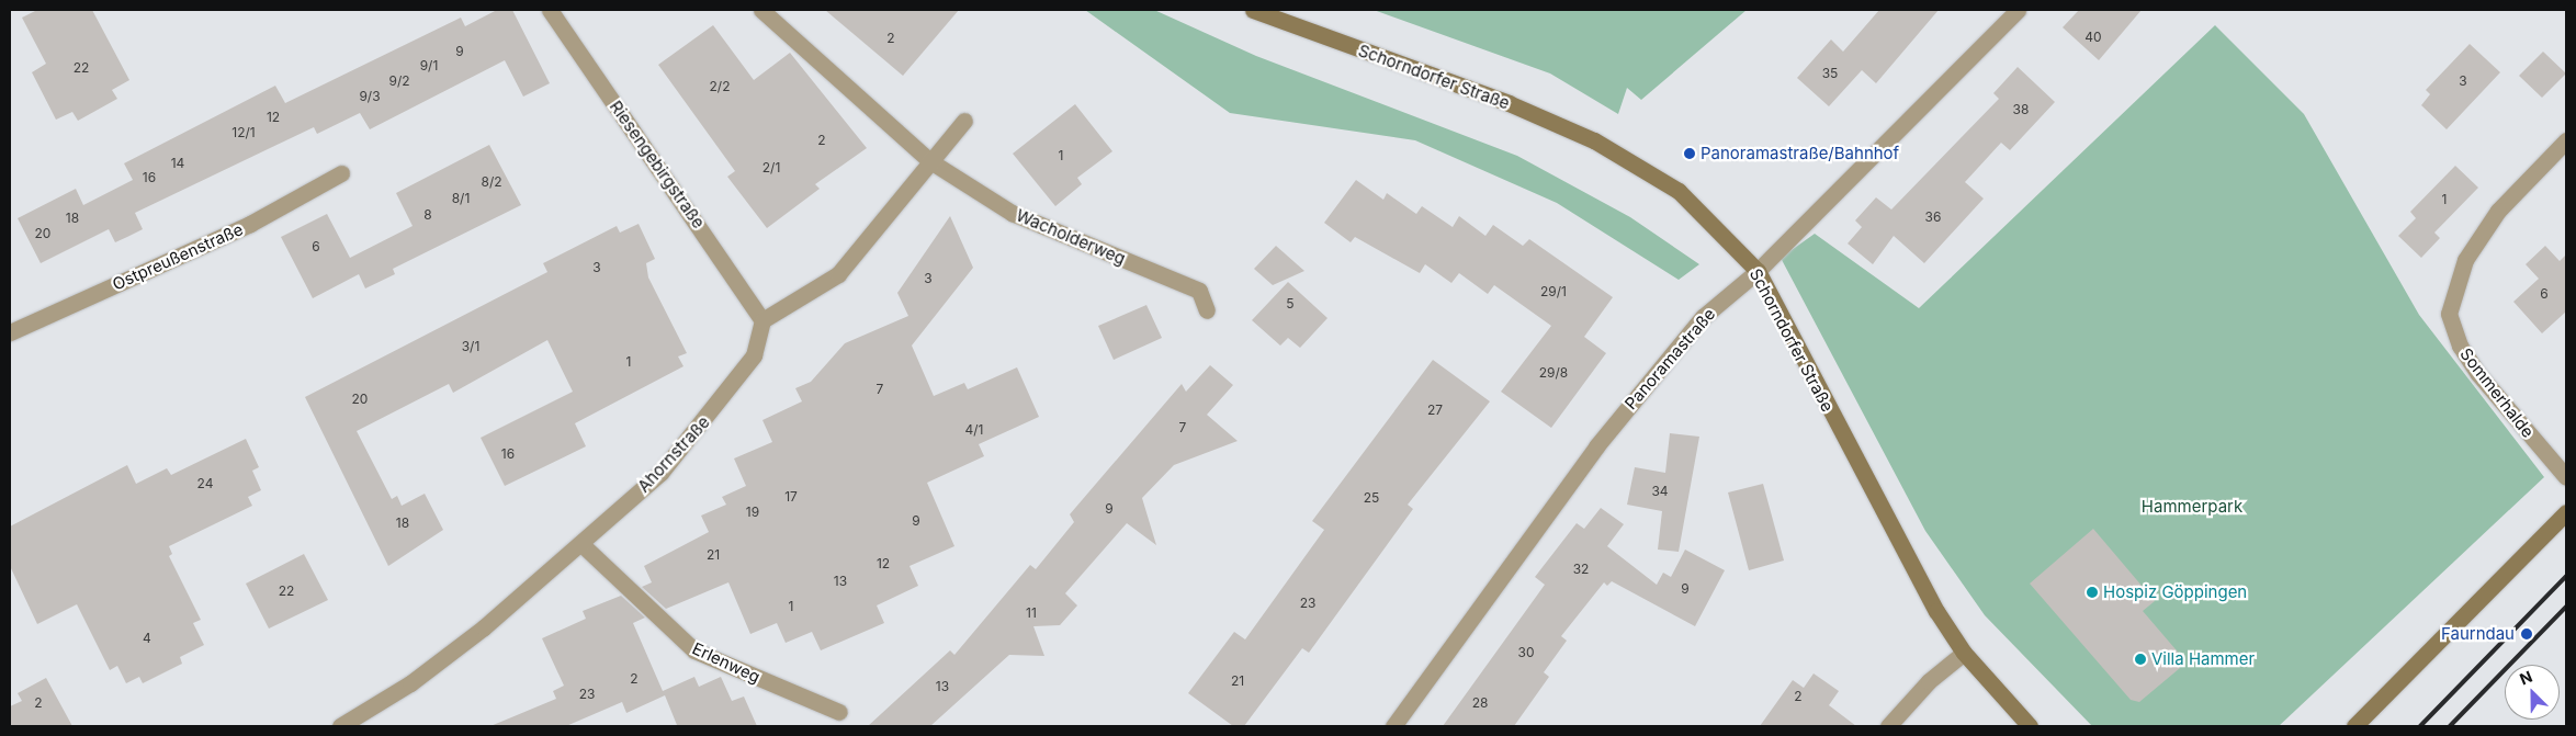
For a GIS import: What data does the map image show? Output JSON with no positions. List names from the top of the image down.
{
  "streets": {
    "street": [
      "Schorndorfer Straße",
      "Riesengebirgstraße",
      "Wacholderweg",
      "Ostpreußenstraße",
      "Panoramastraße",
      "Sommerhalde",
      "Ahornstraße",
      "Erlenweg"
    ]
  },
  "crossings": [
    ["Schorndorfer Straße", "Panoramastraße"],
    ["Riesengebirgstraße", "Ahornstraße"],
    ["Ahornstraße", "Erlenweg"]
  ],
  "parks": ["Hammerpark"],
  "places": [
    "Panoramastraße/Bahnhof",
    "Hospiz Göppingen",
    "Faurndau",
    "Villa Hammer"
  ],
  "house_numbers": [
    "40",
    "2",
    "9",
    "9/1",
    "22",
    "35",
    "9/2",
    "3",
    "2/2",
    "9/3",
    "38",
    "12",
    "12/1",
    "2",
    "1",
    "14",
    "2/1",
    "16",
    "8/2",
    "8/1",
    "1",
    "8",
    "36",
    "18",
    "20",
    "6",
    "3",
    "3",
    "29/1",
    "6",
    "5",
    "3/1",
    "1",
    "29/8",
    "7",
    "20",
    "27",
    "7",
    "4/1",
    "16",
    "24",
    "34",
    "17",
    "25",
    "9",
    "19",
    "9",
    "18",
    "21",
    "12",
    "32",
    "13",
    "9",
    "22",
    "23",
    "1",
    "11",
    "4",
    "30",
    "2",
    "21",
    "13",
    "23",
    "2",
    "2",
    "28"
  ],
  "north": "top left"
}
